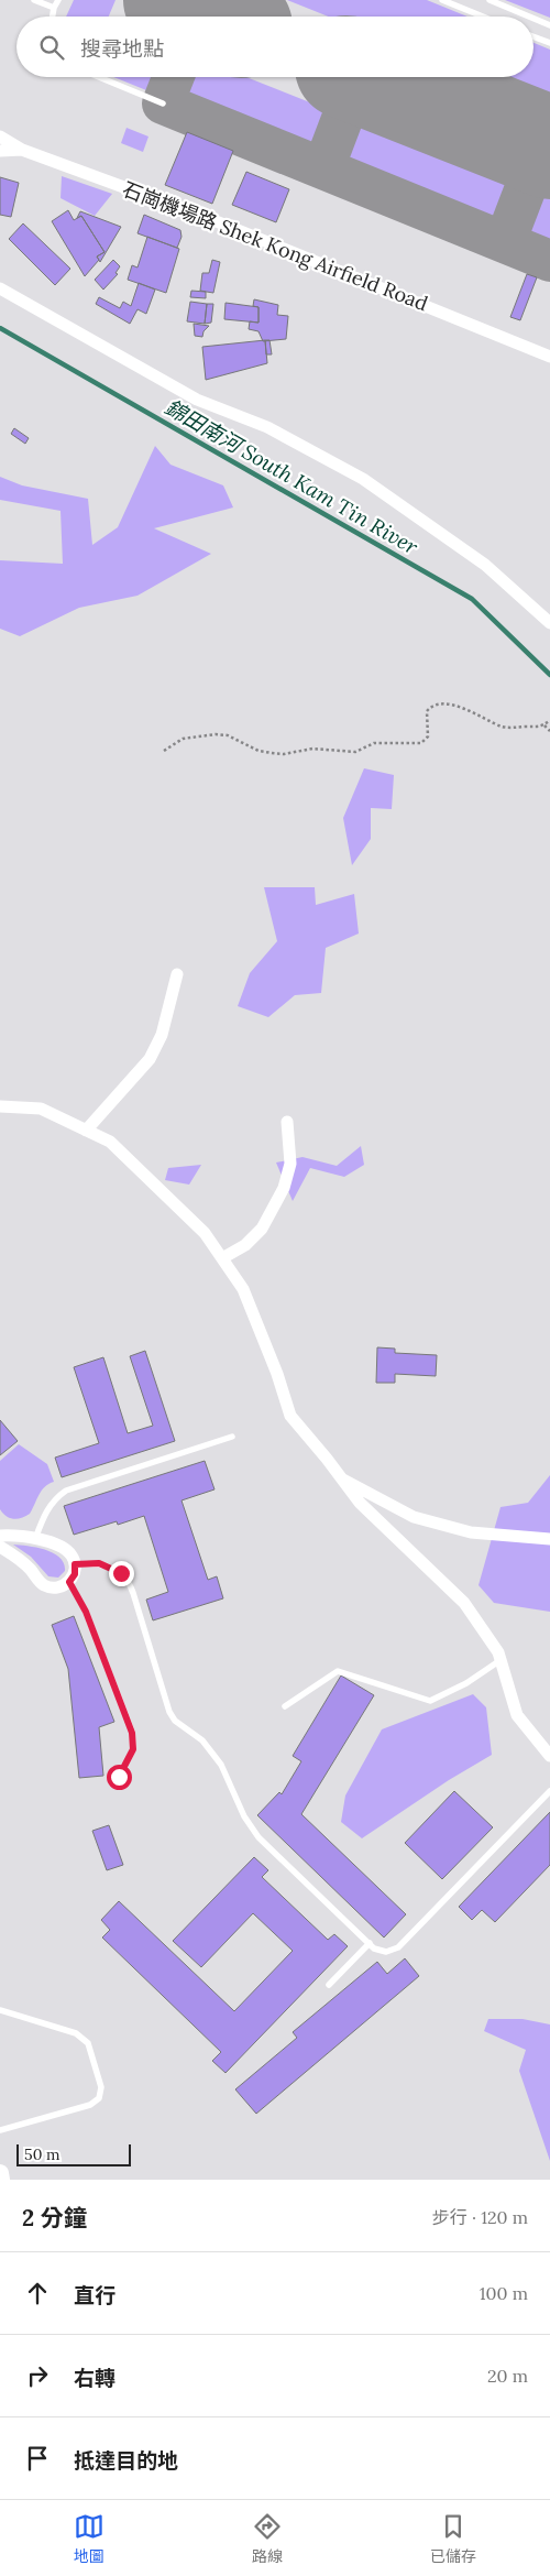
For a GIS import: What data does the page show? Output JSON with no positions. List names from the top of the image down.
{
  "streets": {
    "street": ["石崗機場路 Shek Kong Airfield Road"]
  },
  "water": ["錦田南河 South Kam Tin River"],
  "scale_bar": "50 m",
  "page": {
    "search": "搜尋地點",
    "scale": "50 m",
    "heading": ["2 分鐘", "步行 · 120 m"],
    "list": [
      ["直行", "100 m"],
      ["右轉", "20 m"],
      "抵達目的地"
    ],
    "nav": ["地圖", "路線", "已儲存"]
  }
}
